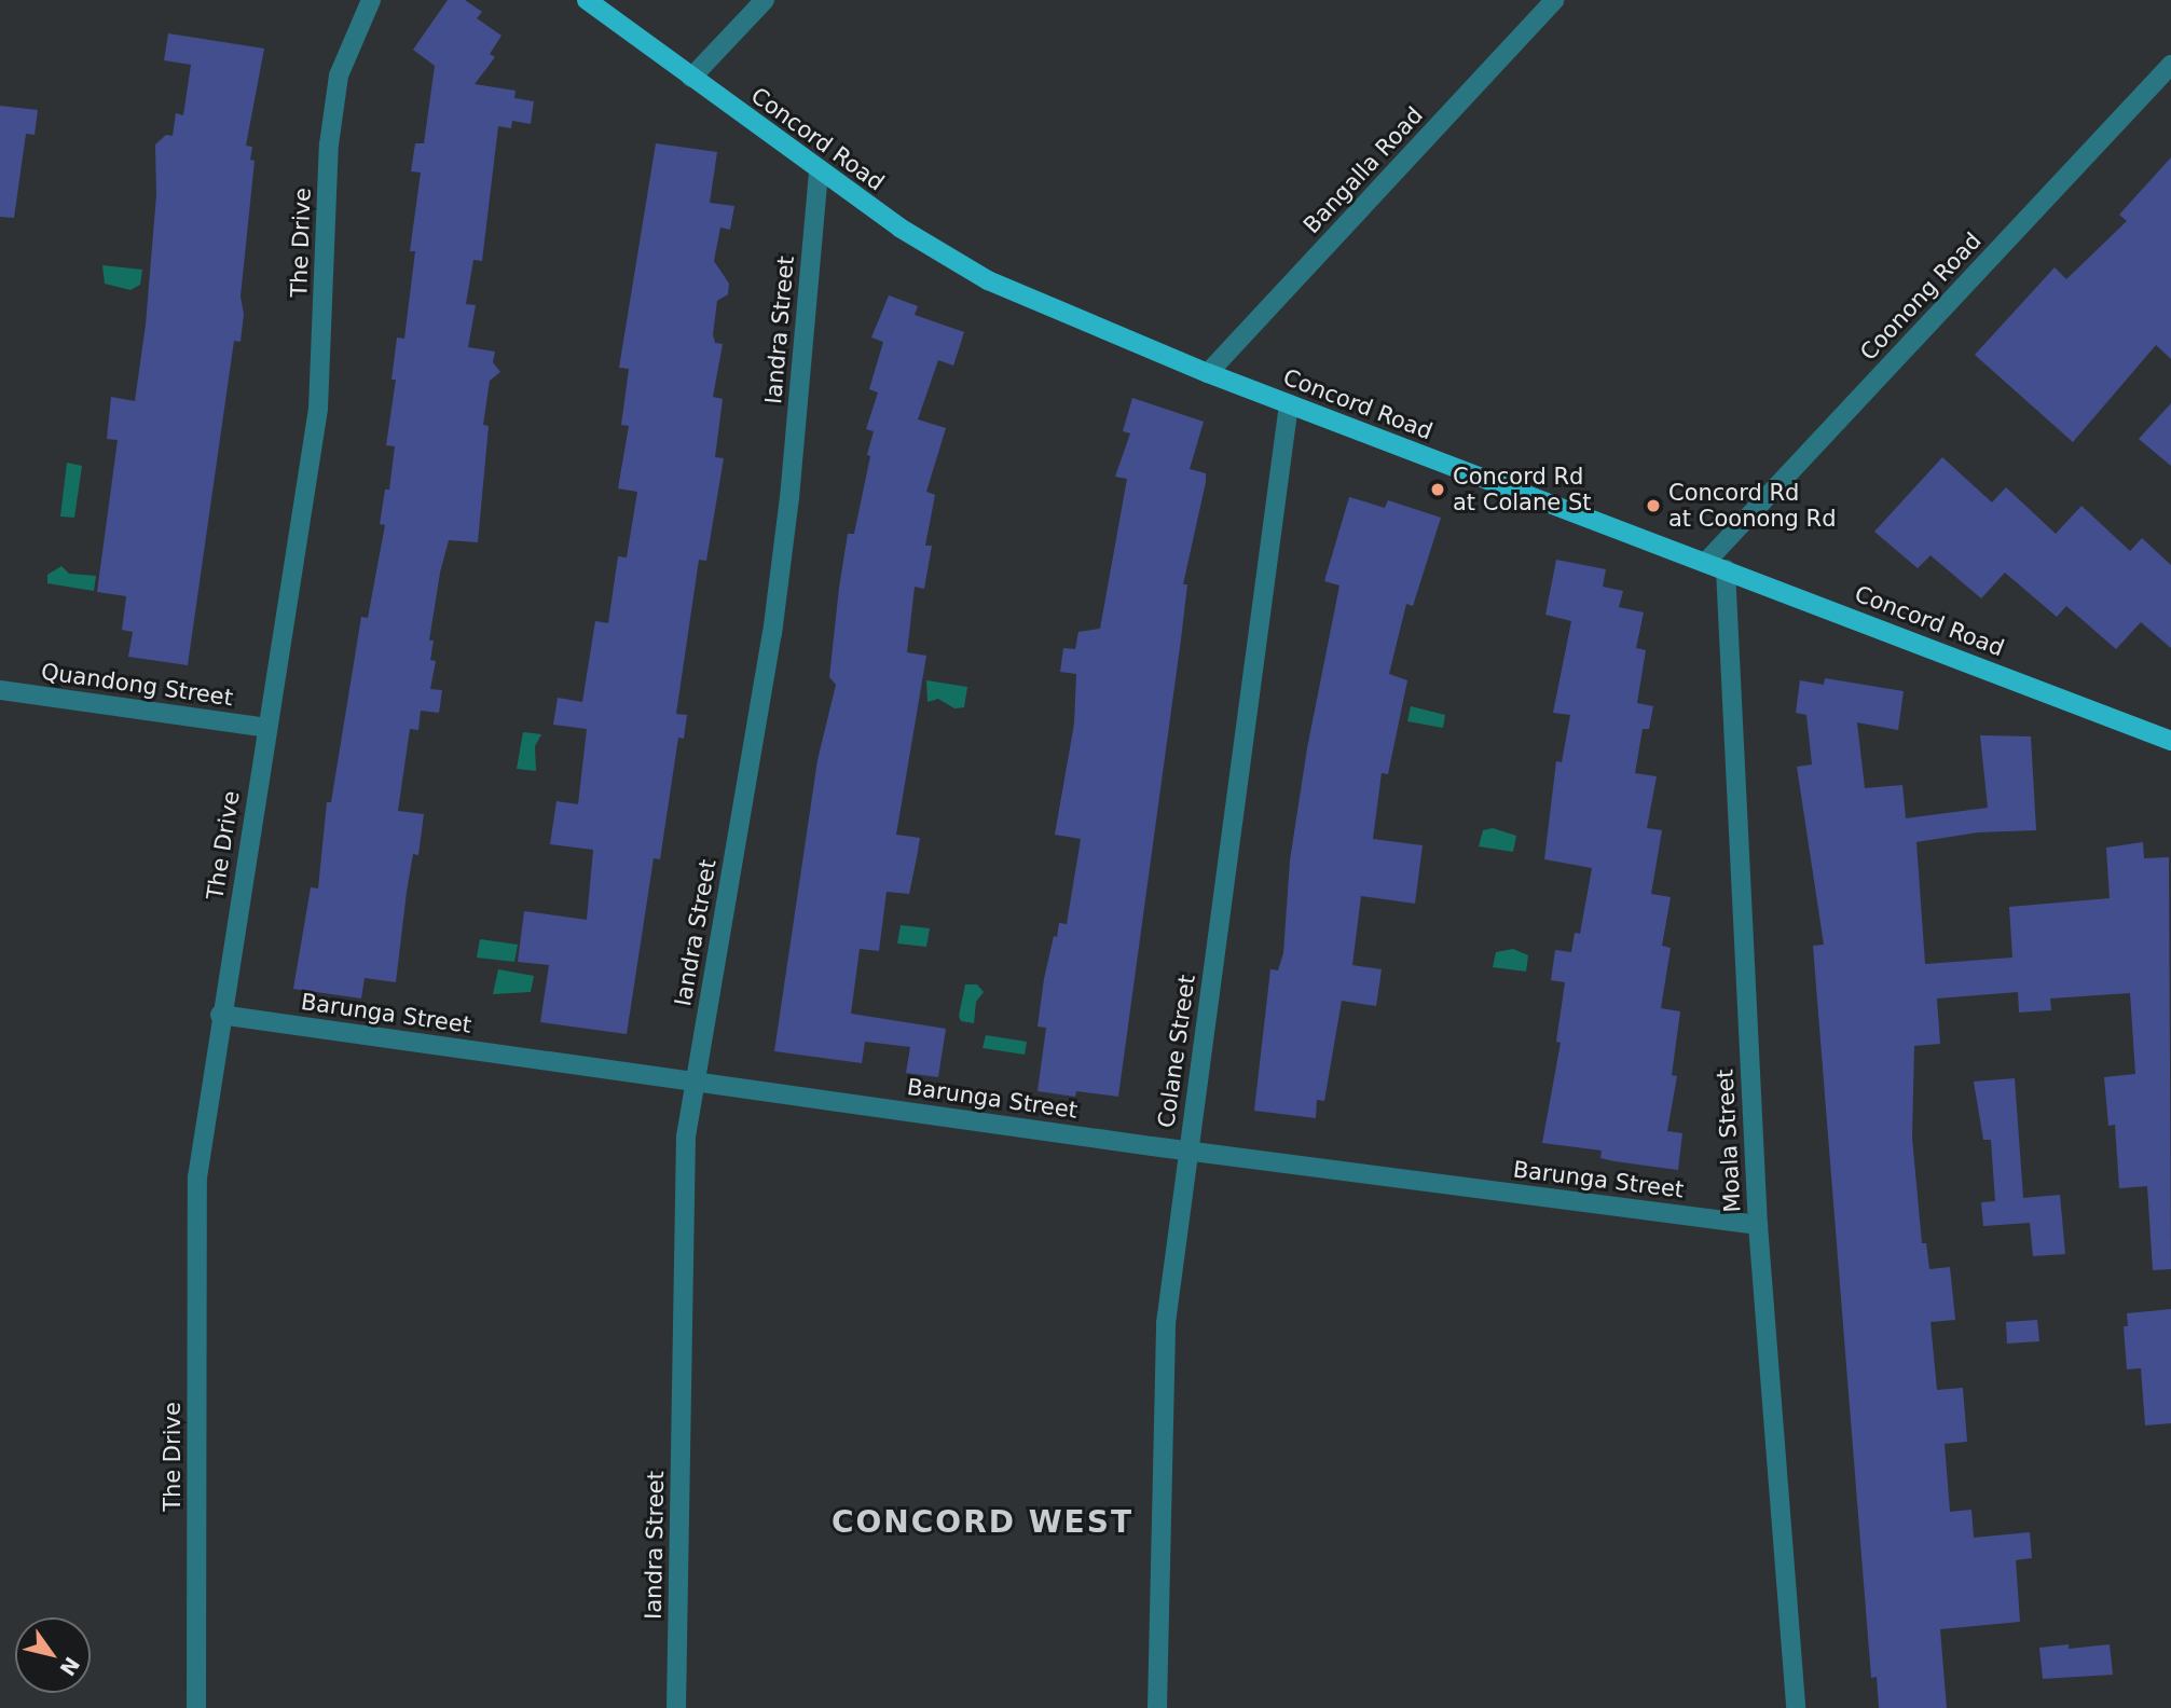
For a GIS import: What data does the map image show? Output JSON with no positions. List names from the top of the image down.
{
  "streets": {
    "main road": ["Concord Road"],
    "street": [
      "Bangalla Road",
      "The Drive",
      "Coonong Road",
      "Iandra Street",
      "Quandong Street",
      "Barunga Street",
      "Colane Street",
      "Moala Street"
    ]
  },
  "crossings": [
    ["Concord Road", "Bangalla Road"],
    ["Concord Road", "Coonong Road"],
    ["Concord Road", "Iandra Street"],
    ["Concord Road", "Colane Street"],
    ["Concord Road", "Moala Street"],
    ["The Drive", "Quandong Street"],
    ["The Drive", "Barunga Street"],
    ["Iandra Street", "Barunga Street"],
    ["Barunga Street", "Colane Street"],
    ["Barunga Street", "Moala Street"]
  ],
  "districts": ["CONCORD WEST"],
  "places": ["Concord Rd at Colane St", "Concord Rd at Coonong Rd"],
  "north": "bottom right"
}
